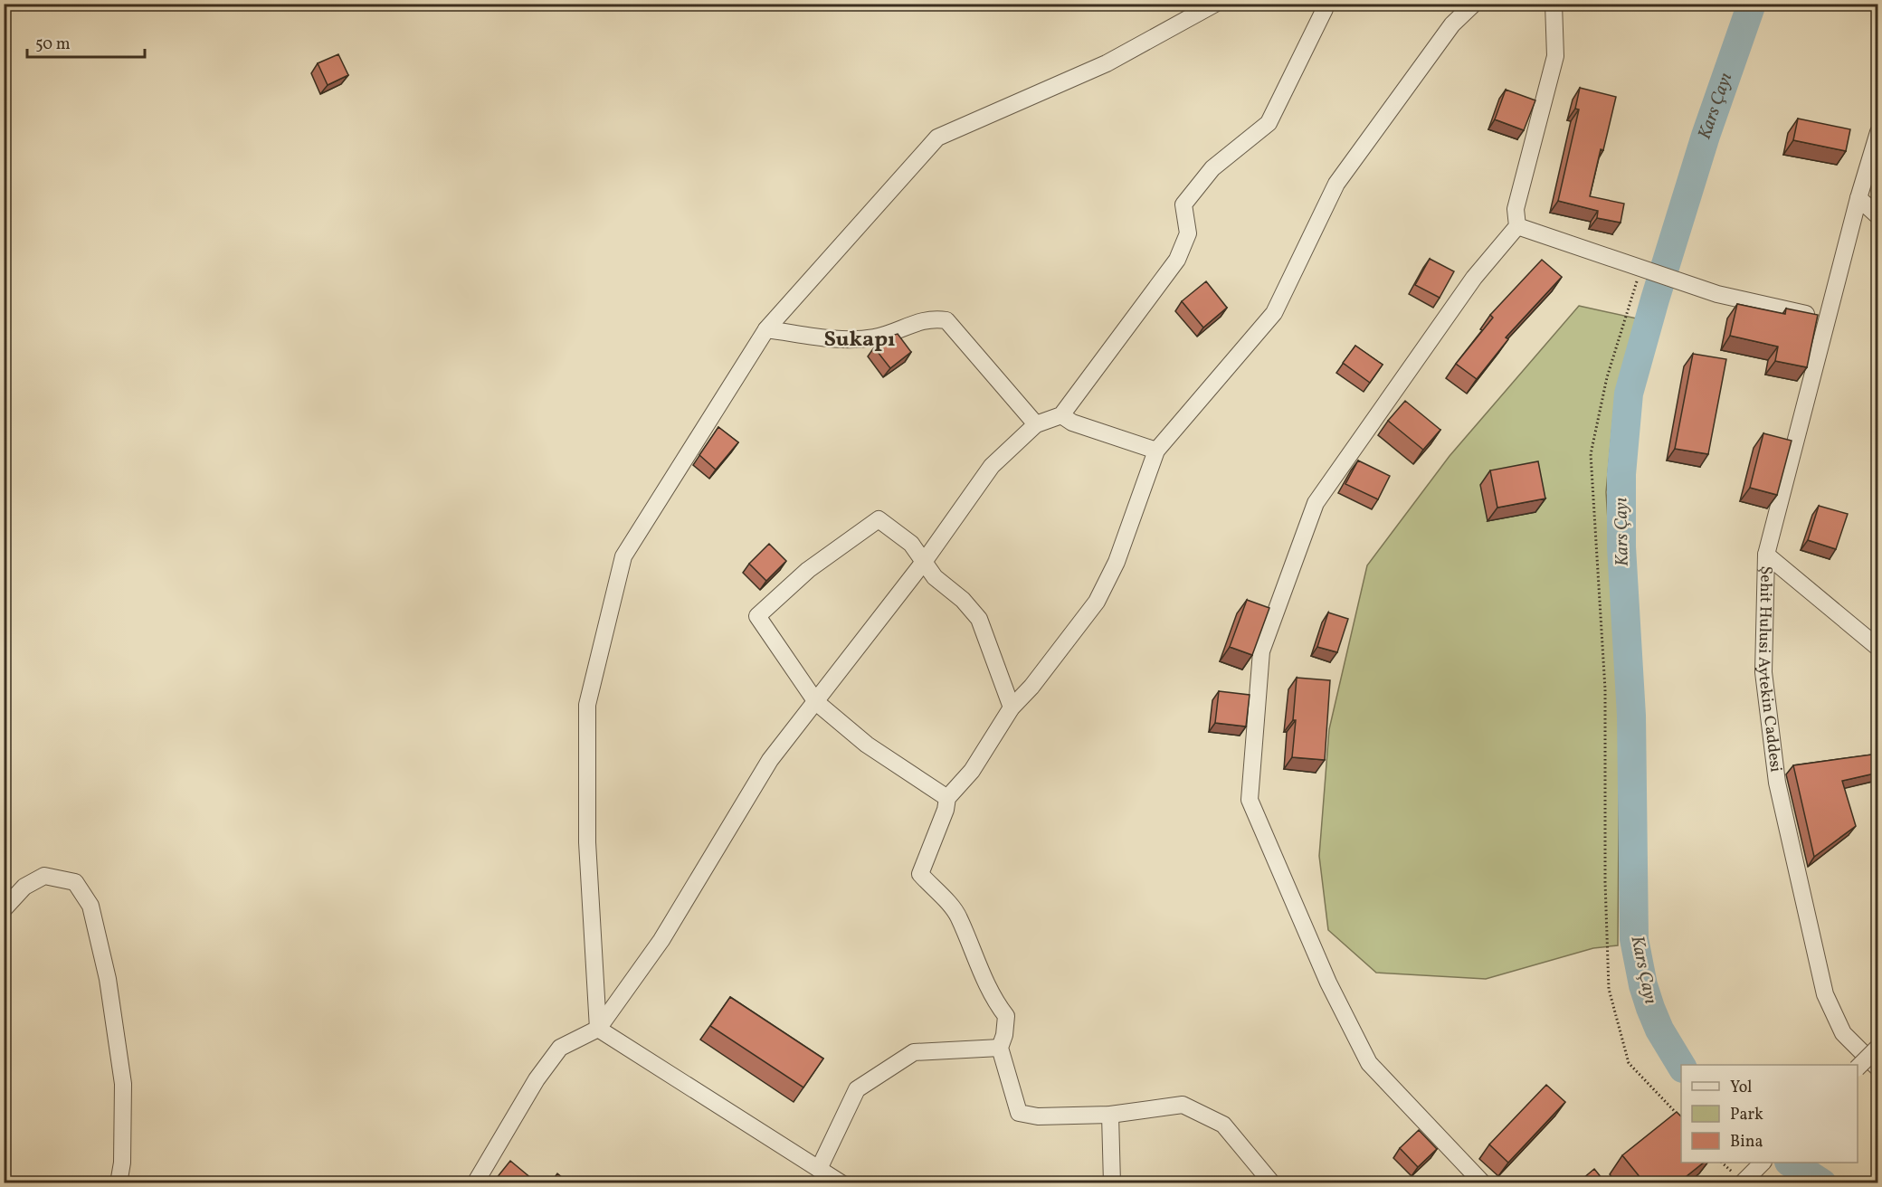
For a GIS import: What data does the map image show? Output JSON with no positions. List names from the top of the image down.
{
  "streets": {
    "street": ["Şehit Hulusi Aytekin Caddesi"]
  },
  "districts": ["Sukapı"],
  "water": ["Kars Çayı"],
  "legend": ["Yol", "Park", "Bina"],
  "scale_bar": "50 m"
}
